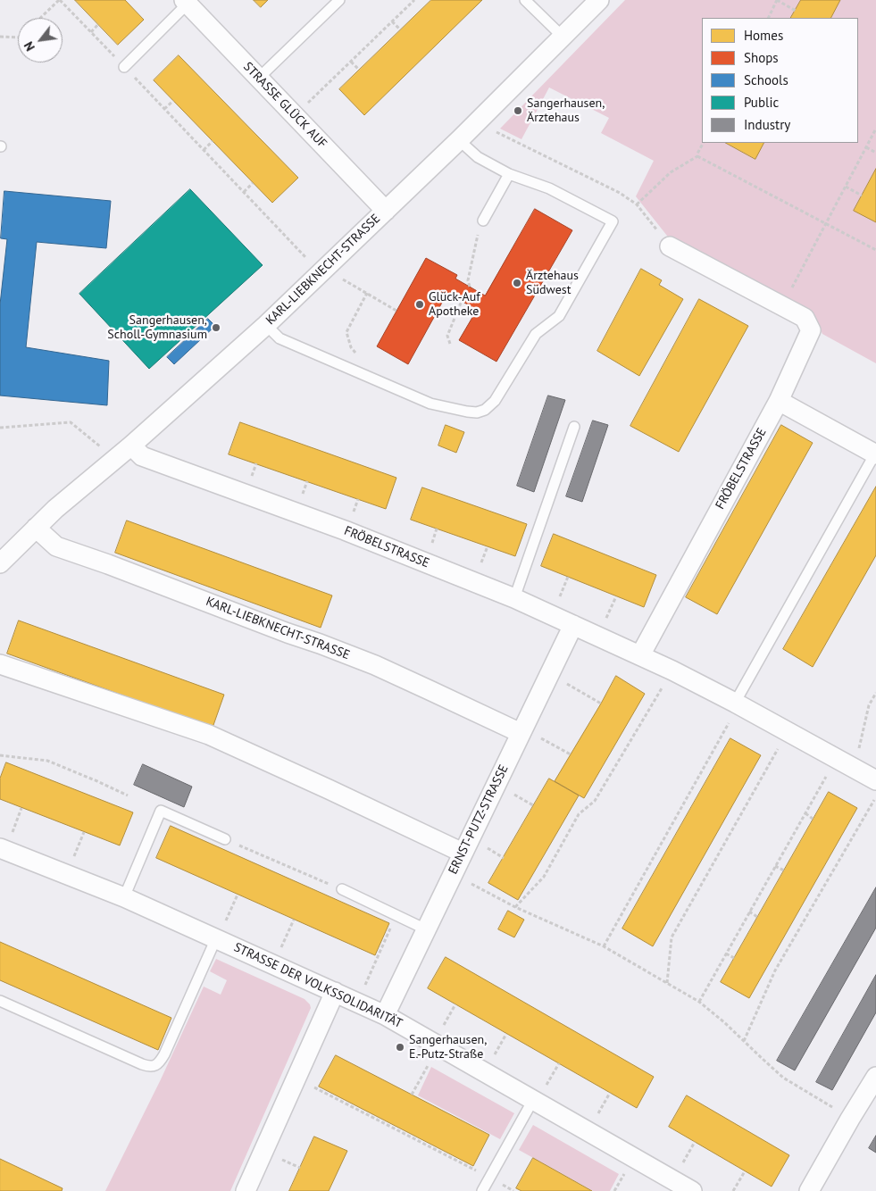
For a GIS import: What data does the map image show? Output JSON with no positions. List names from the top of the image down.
{
  "streets": {
    "street": [
      "STRASSE GLÜCK AUF",
      "KARL-LIEBKNECHT-STRASSE",
      "FRÖBELSTRASSE",
      "ERNST-PUTZ-STRASSE",
      "STRASSE DER VOLKSSOLIDARITÄT"
    ]
  },
  "crossings": [
    ["STRASSE GLÜCK AUF", "KARL-LIEBKNECHT-STRASSE"],
    ["KARL-LIEBKNECHT-STRASSE", "FRÖBELSTRASSE"],
    ["KARL-LIEBKNECHT-STRASSE", "ERNST-PUTZ-STRASSE"],
    ["FRÖBELSTRASSE", "ERNST-PUTZ-STRASSE"],
    ["ERNST-PUTZ-STRASSE", "STRASSE DER VOLKSSOLIDARITÄT"]
  ],
  "places": [
    "Sangerhausen, Ärztehaus",
    "Ärztehaus Südwest",
    "Glück-Auf Apotheke",
    "Sangerhausen, Scholl-Gymnasium",
    "Sangerhausen, E.-Putz-Straße"
  ],
  "legend": [
    "Homes",
    "Shops",
    "Schools",
    "Public",
    "Industry"
  ],
  "north": "bottom left"
}
